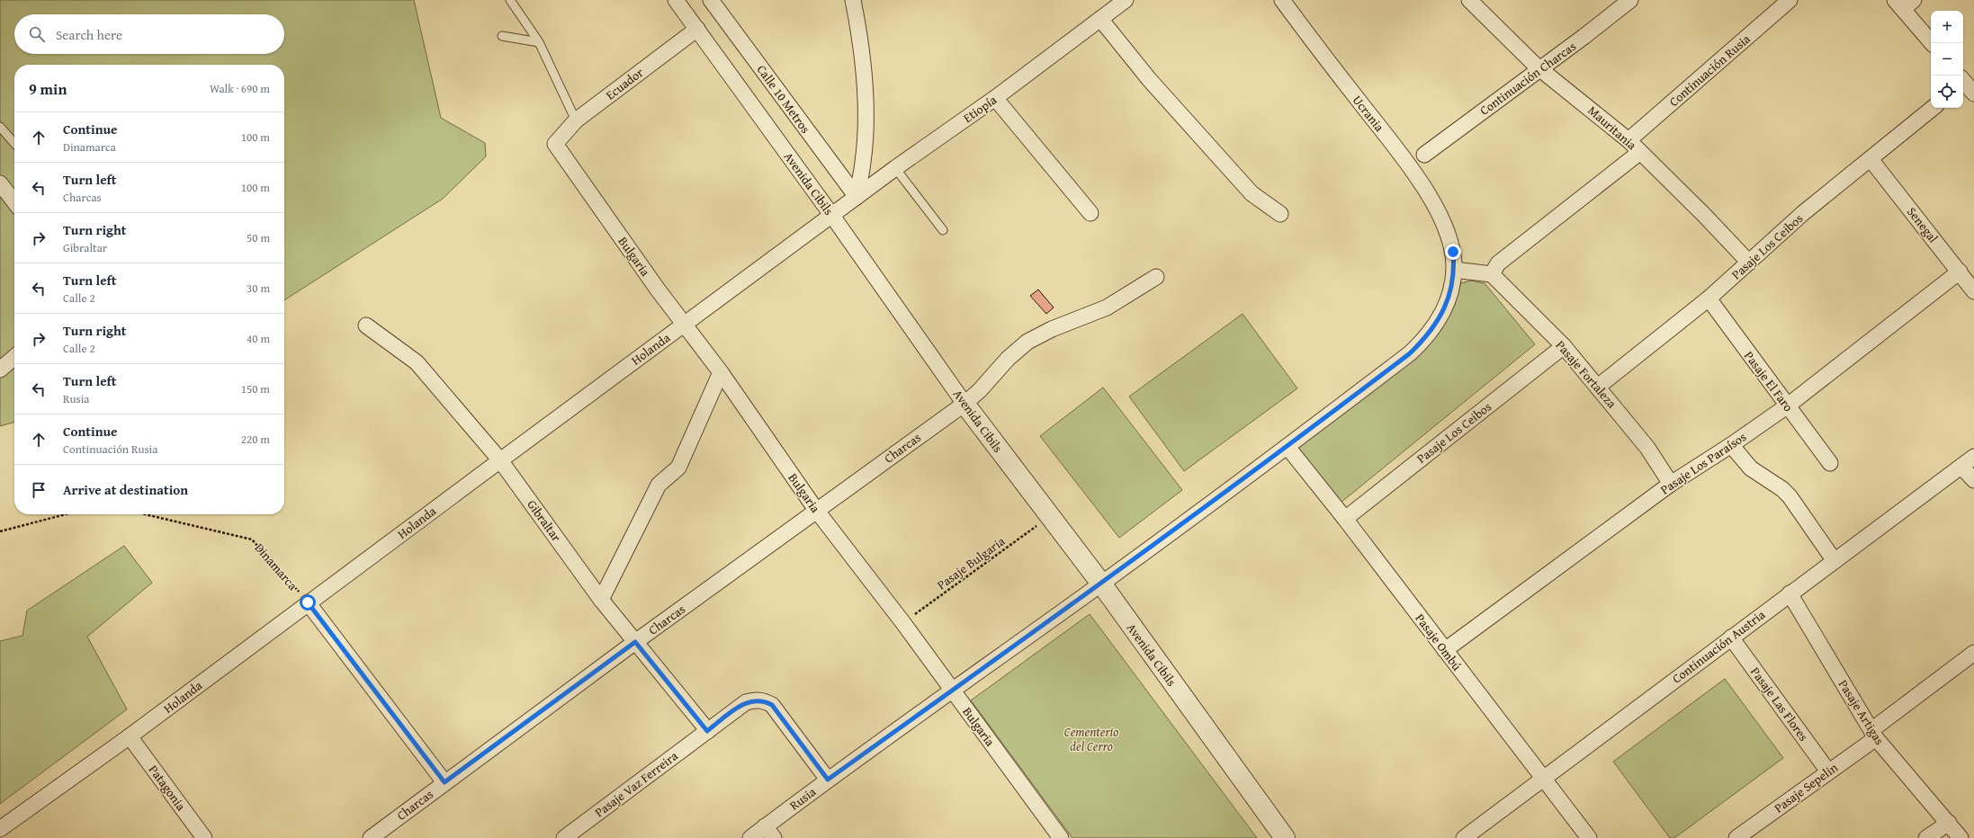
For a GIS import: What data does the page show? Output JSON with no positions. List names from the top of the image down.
{
  "streets": {
    "street": [
      "Continuación Rusia",
      "Continuación Charcas",
      "Ecuador",
      "Calle 10 Metros",
      "Etiopía",
      "Ucrania",
      "Mauritania",
      "Avenida Cibils",
      "Senegal",
      "Pasaje Los Ceibos",
      "Bulgaria",
      "Holanda",
      "Pasaje Fortaleza",
      "Pasaje El Faro",
      "Charcas",
      "Pasaje Los Paraísos",
      "Gibraltar",
      "Pasaje Ombú",
      "Continuación Austria",
      "Pasaje Las Flores",
      "Pasaje Artigas",
      "Pasaje Vaz Ferreira",
      "Patagonia",
      "Pasaje Sepelin",
      "Rusia"
    ],
    "path": ["Pasaje Bulgaria", "Dinamarca"]
  },
  "crossings": [
    ["Continuación Rusia", "Mauritania"],
    ["Continuación Charcas", "Mauritania"],
    ["Ecuador", "Avenida Cibils"],
    ["Ecuador", "Bulgaria"],
    ["Calle 10 Metros", "Etiopía"],
    ["Etiopía", "Avenida Cibils"],
    ["Etiopía", "Holanda"],
    ["Mauritania", "Pasaje Los Ceibos"],
    ["Avenida Cibils", "Holanda"],
    ["Avenida Cibils", "Charcas"],
    ["Avenida Cibils", "Pasaje Bulgaria"],
    ["Avenida Cibils", "Rusia"],
    ["Senegal", "Pasaje Los Ceibos"],
    ["Senegal", "Pasaje Los Paraísos"],
    ["Pasaje Los Ceibos", "Pasaje Fortaleza"],
    ["Pasaje Los Ceibos", "Pasaje El Faro"],
    ["Pasaje Los Ceibos", "Pasaje Ombú"],
    ["Bulgaria", "Holanda"],
    ["Bulgaria", "Charcas"],
    ["Bulgaria", "Pasaje Bulgaria"],
    ["Bulgaria", "Rusia"],
    ["Holanda", "Gibraltar"],
    ["Holanda", "Dinamarca"],
    ["Holanda", "Patagonia"],
    ["Pasaje Fortaleza", "Pasaje Los Paraísos"],
    ["Pasaje El Faro", "Pasaje Los Paraísos"],
    ["Charcas", "Gibraltar"],
    ["Pasaje Los Paraísos", "Pasaje Ombú"],
    ["Gibraltar", "Pasaje Vaz Ferreira"],
    ["Pasaje Ombú", "Continuación Austria"],
    ["Continuación Austria", "Pasaje Las Flores"],
    ["Continuación Austria", "Pasaje Artigas"],
    ["Pasaje Las Flores", "Pasaje Sepelin"],
    ["Pasaje Artigas", "Pasaje Sepelin"],
    ["Pasaje Vaz Ferreira", "Rusia"]
  ],
  "parks": ["Cementerio del Cerro"],
  "page": {
    "map_buttons": ["+", "−"],
    "search": "Search here",
    "heading": ["9 min", "Walk · 690 m"],
    "list": [
      ["Continue", "Dinamarca", "100 m"],
      ["Turn left", "Charcas", "100 m"],
      ["Turn right", "Gibraltar", "50 m"],
      ["Turn left", "Calle 2", "30 m"],
      ["Turn right", "Calle 2", "40 m"],
      ["Turn left", "Rusia", "150 m"],
      ["Continue", "Continuación Rusia", "220 m"],
      "Arrive at destination"
    ]
  }
}
